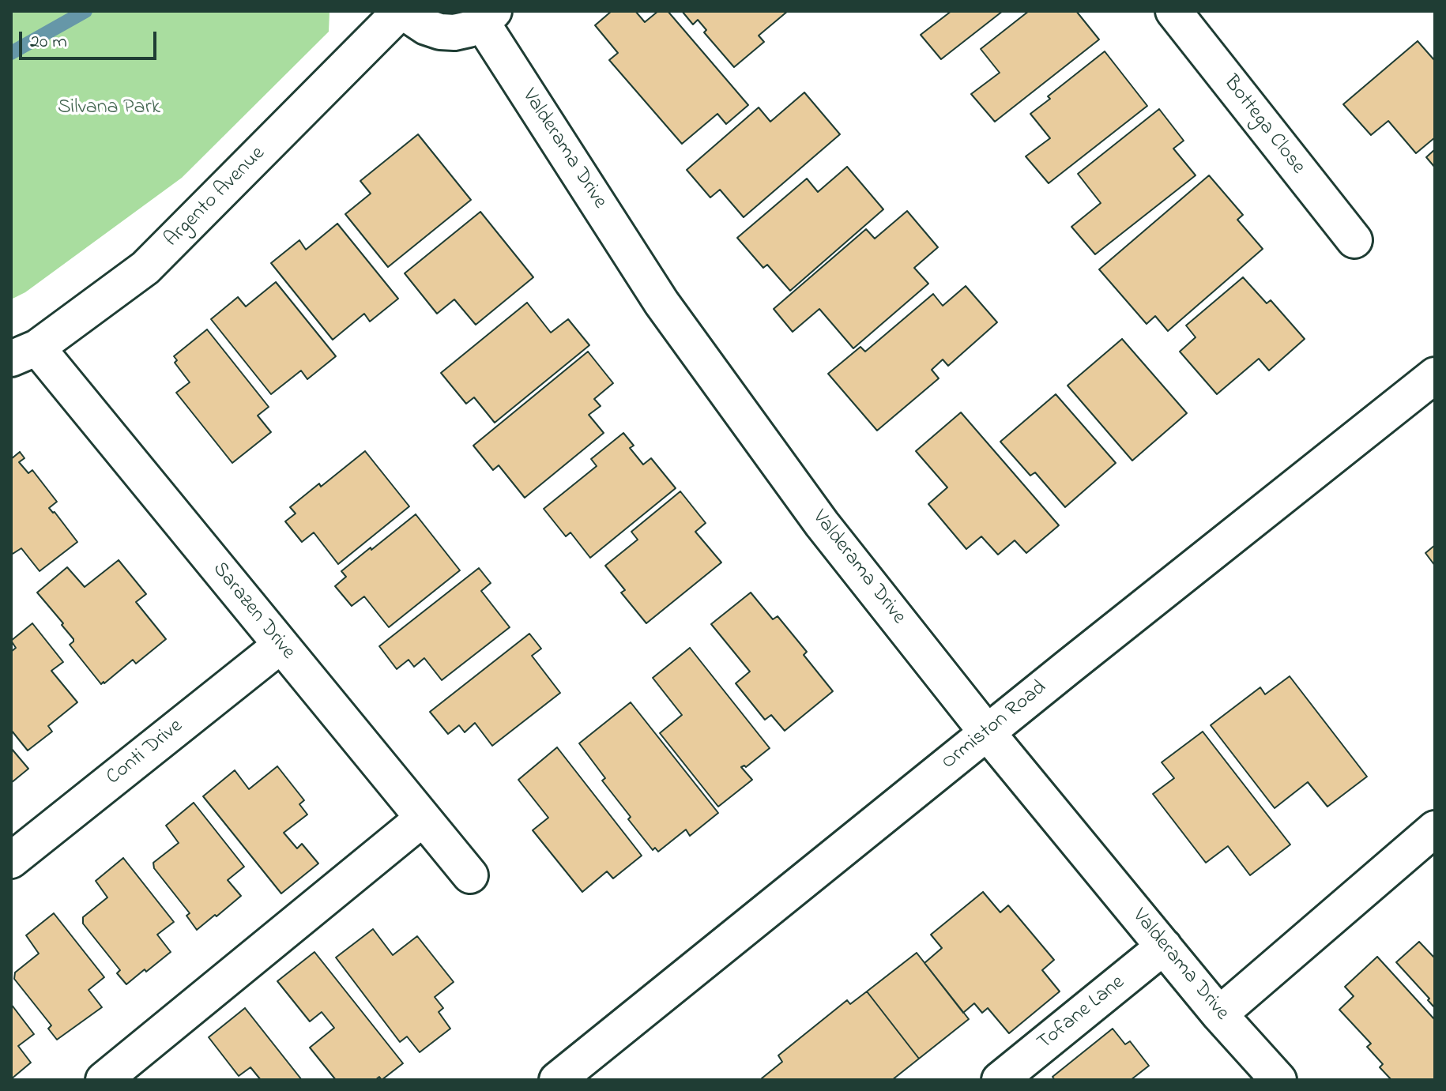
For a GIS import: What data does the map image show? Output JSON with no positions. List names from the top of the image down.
{
  "streets": {
    "street": [
      "Bottega Close",
      "Valderama Drive",
      "Argento Avenue",
      "Sarazen Drive",
      "Ormiston Road",
      "Conti Drive",
      "Tofane Lane"
    ]
  },
  "crossings": [
    ["Valderama Drive", "Ormiston Road"],
    ["Valderama Drive", "Tofane Lane"],
    ["Argento Avenue", "Sarazen Drive"],
    ["Sarazen Drive", "Conti Drive"]
  ],
  "parks": ["Silvana Park"],
  "scale_bar": "20 m"
}
